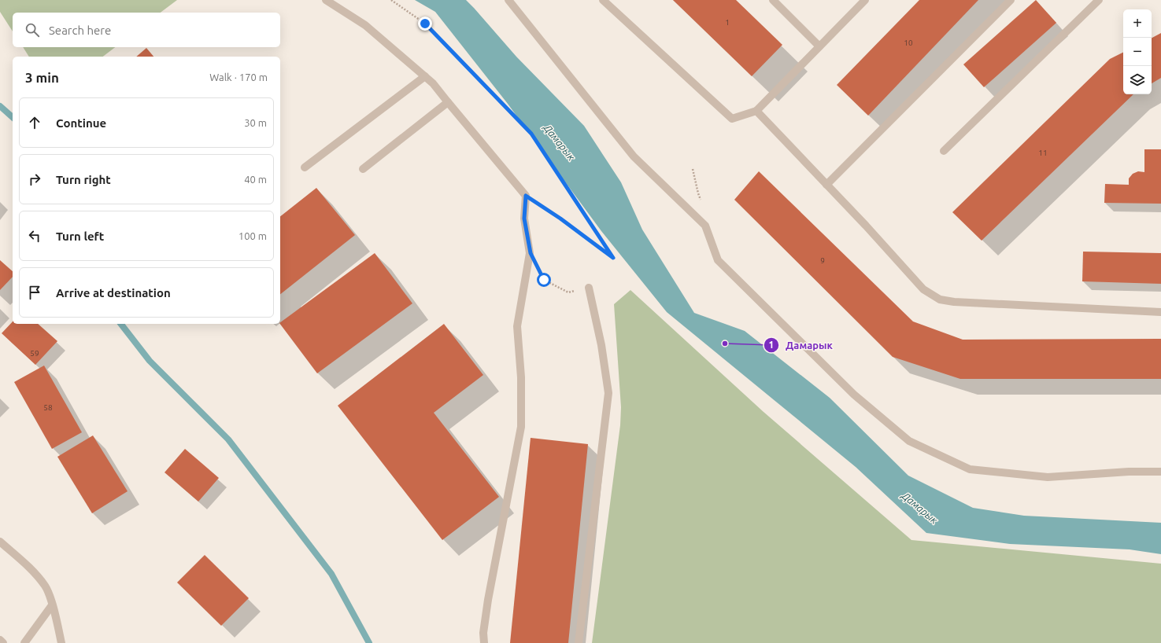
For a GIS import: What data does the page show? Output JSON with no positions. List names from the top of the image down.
{
  "water": ["Дамарык"],
  "places": ["Дамарык"],
  "house_numbers": [
    "1",
    "10",
    "11",
    "9",
    "59",
    "58"
  ],
  "page": {
    "map_buttons": ["+", "−"],
    "search": "Search here",
    "heading": ["3 min", "Walk · 170 m"],
    "list": [
      ["Continue", "30 m"],
      ["Turn right", "40 m"],
      ["Turn left", "100 m"],
      "Arrive at destination"
    ]
  }
}
